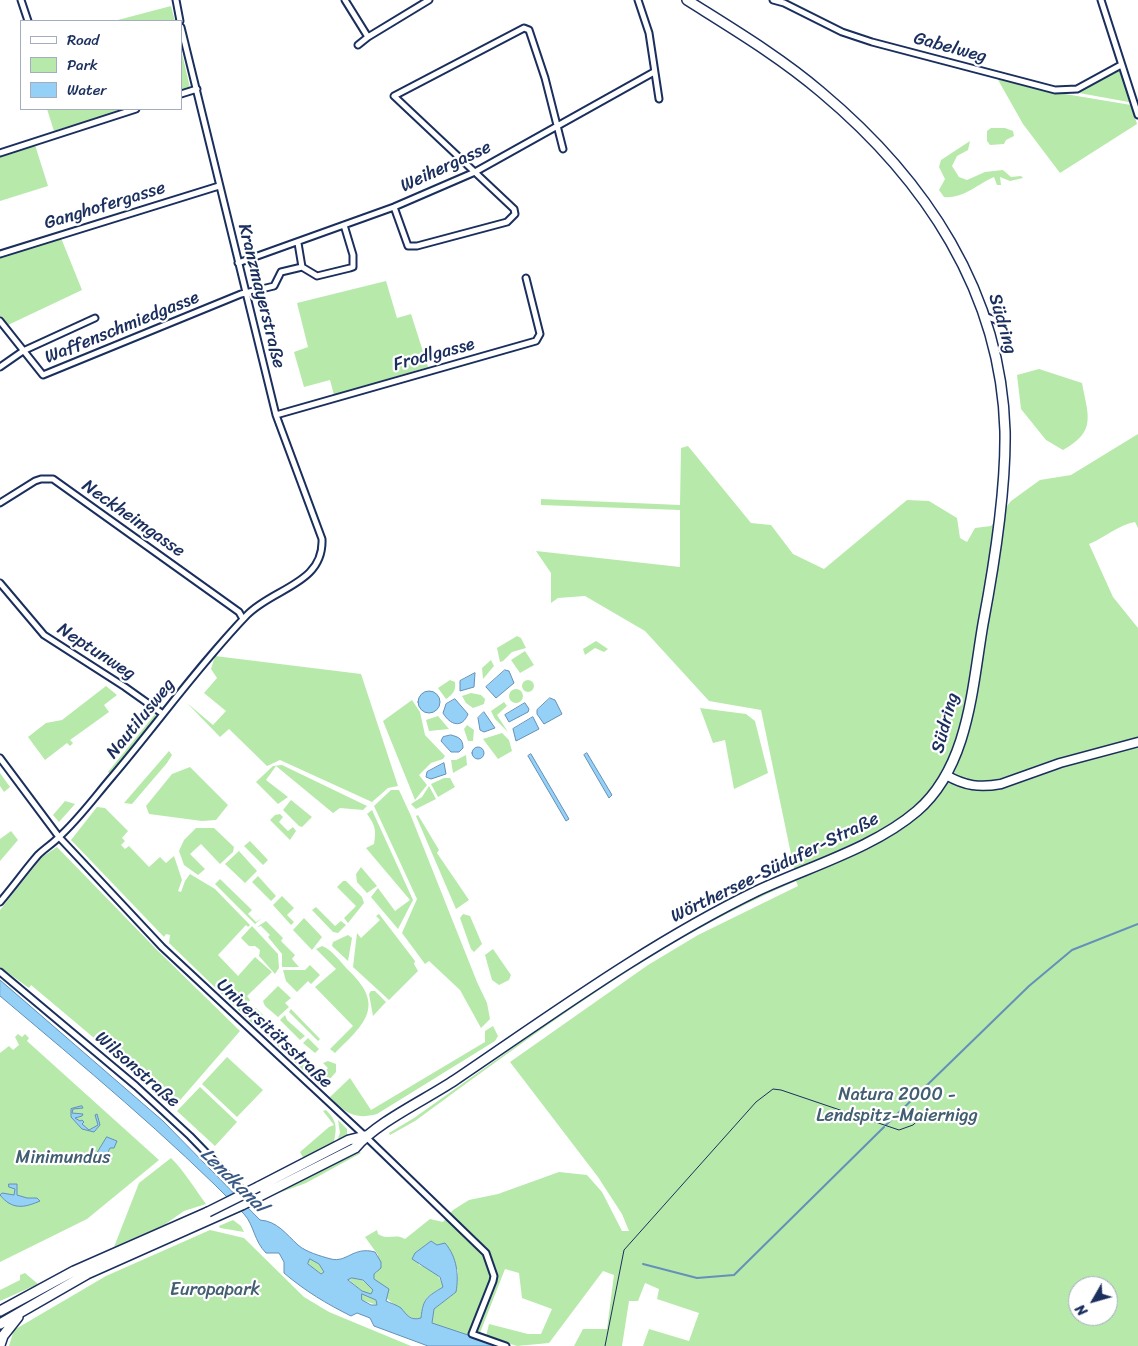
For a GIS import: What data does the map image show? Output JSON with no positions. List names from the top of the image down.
{
  "streets": {
    "main road": ["Südring", "Wörthersee-Südufer-Straße"],
    "street": [
      "Gabelweg",
      "Weihergasse",
      "Ganghofergasse",
      "Kranzmayerstraße",
      "Waffenschmiedgasse",
      "Frodlgasse",
      "Neckheimgasse",
      "Neptunweg",
      "Nautilusweg",
      "Universitätsstraße",
      "Wilsonstraße"
    ]
  },
  "crossings": [
    ["Weihergasse", "Kranzmayerstraße"],
    ["Ganghofergasse", "Kranzmayerstraße"],
    ["Kranzmayerstraße", "Waffenschmiedgasse"],
    ["Kranzmayerstraße", "Frodlgasse"],
    ["Kranzmayerstraße", "Nautilusweg"],
    ["Südring", "Wörthersee-Südufer-Straße"],
    ["Neckheimgasse", "Nautilusweg"],
    ["Neptunweg", "Nautilusweg"],
    ["Nautilusweg", "Universitätsstraße"],
    ["Wörthersee-Südufer-Straße", "Universitätsstraße"]
  ],
  "water": ["Lendkanal"],
  "parks": ["Natura 2000 - Lendspitz-Maiernigg", "Minimundus", "Europapark"],
  "legend": ["Road", "Park", "Water"],
  "north": "bottom left"
}
